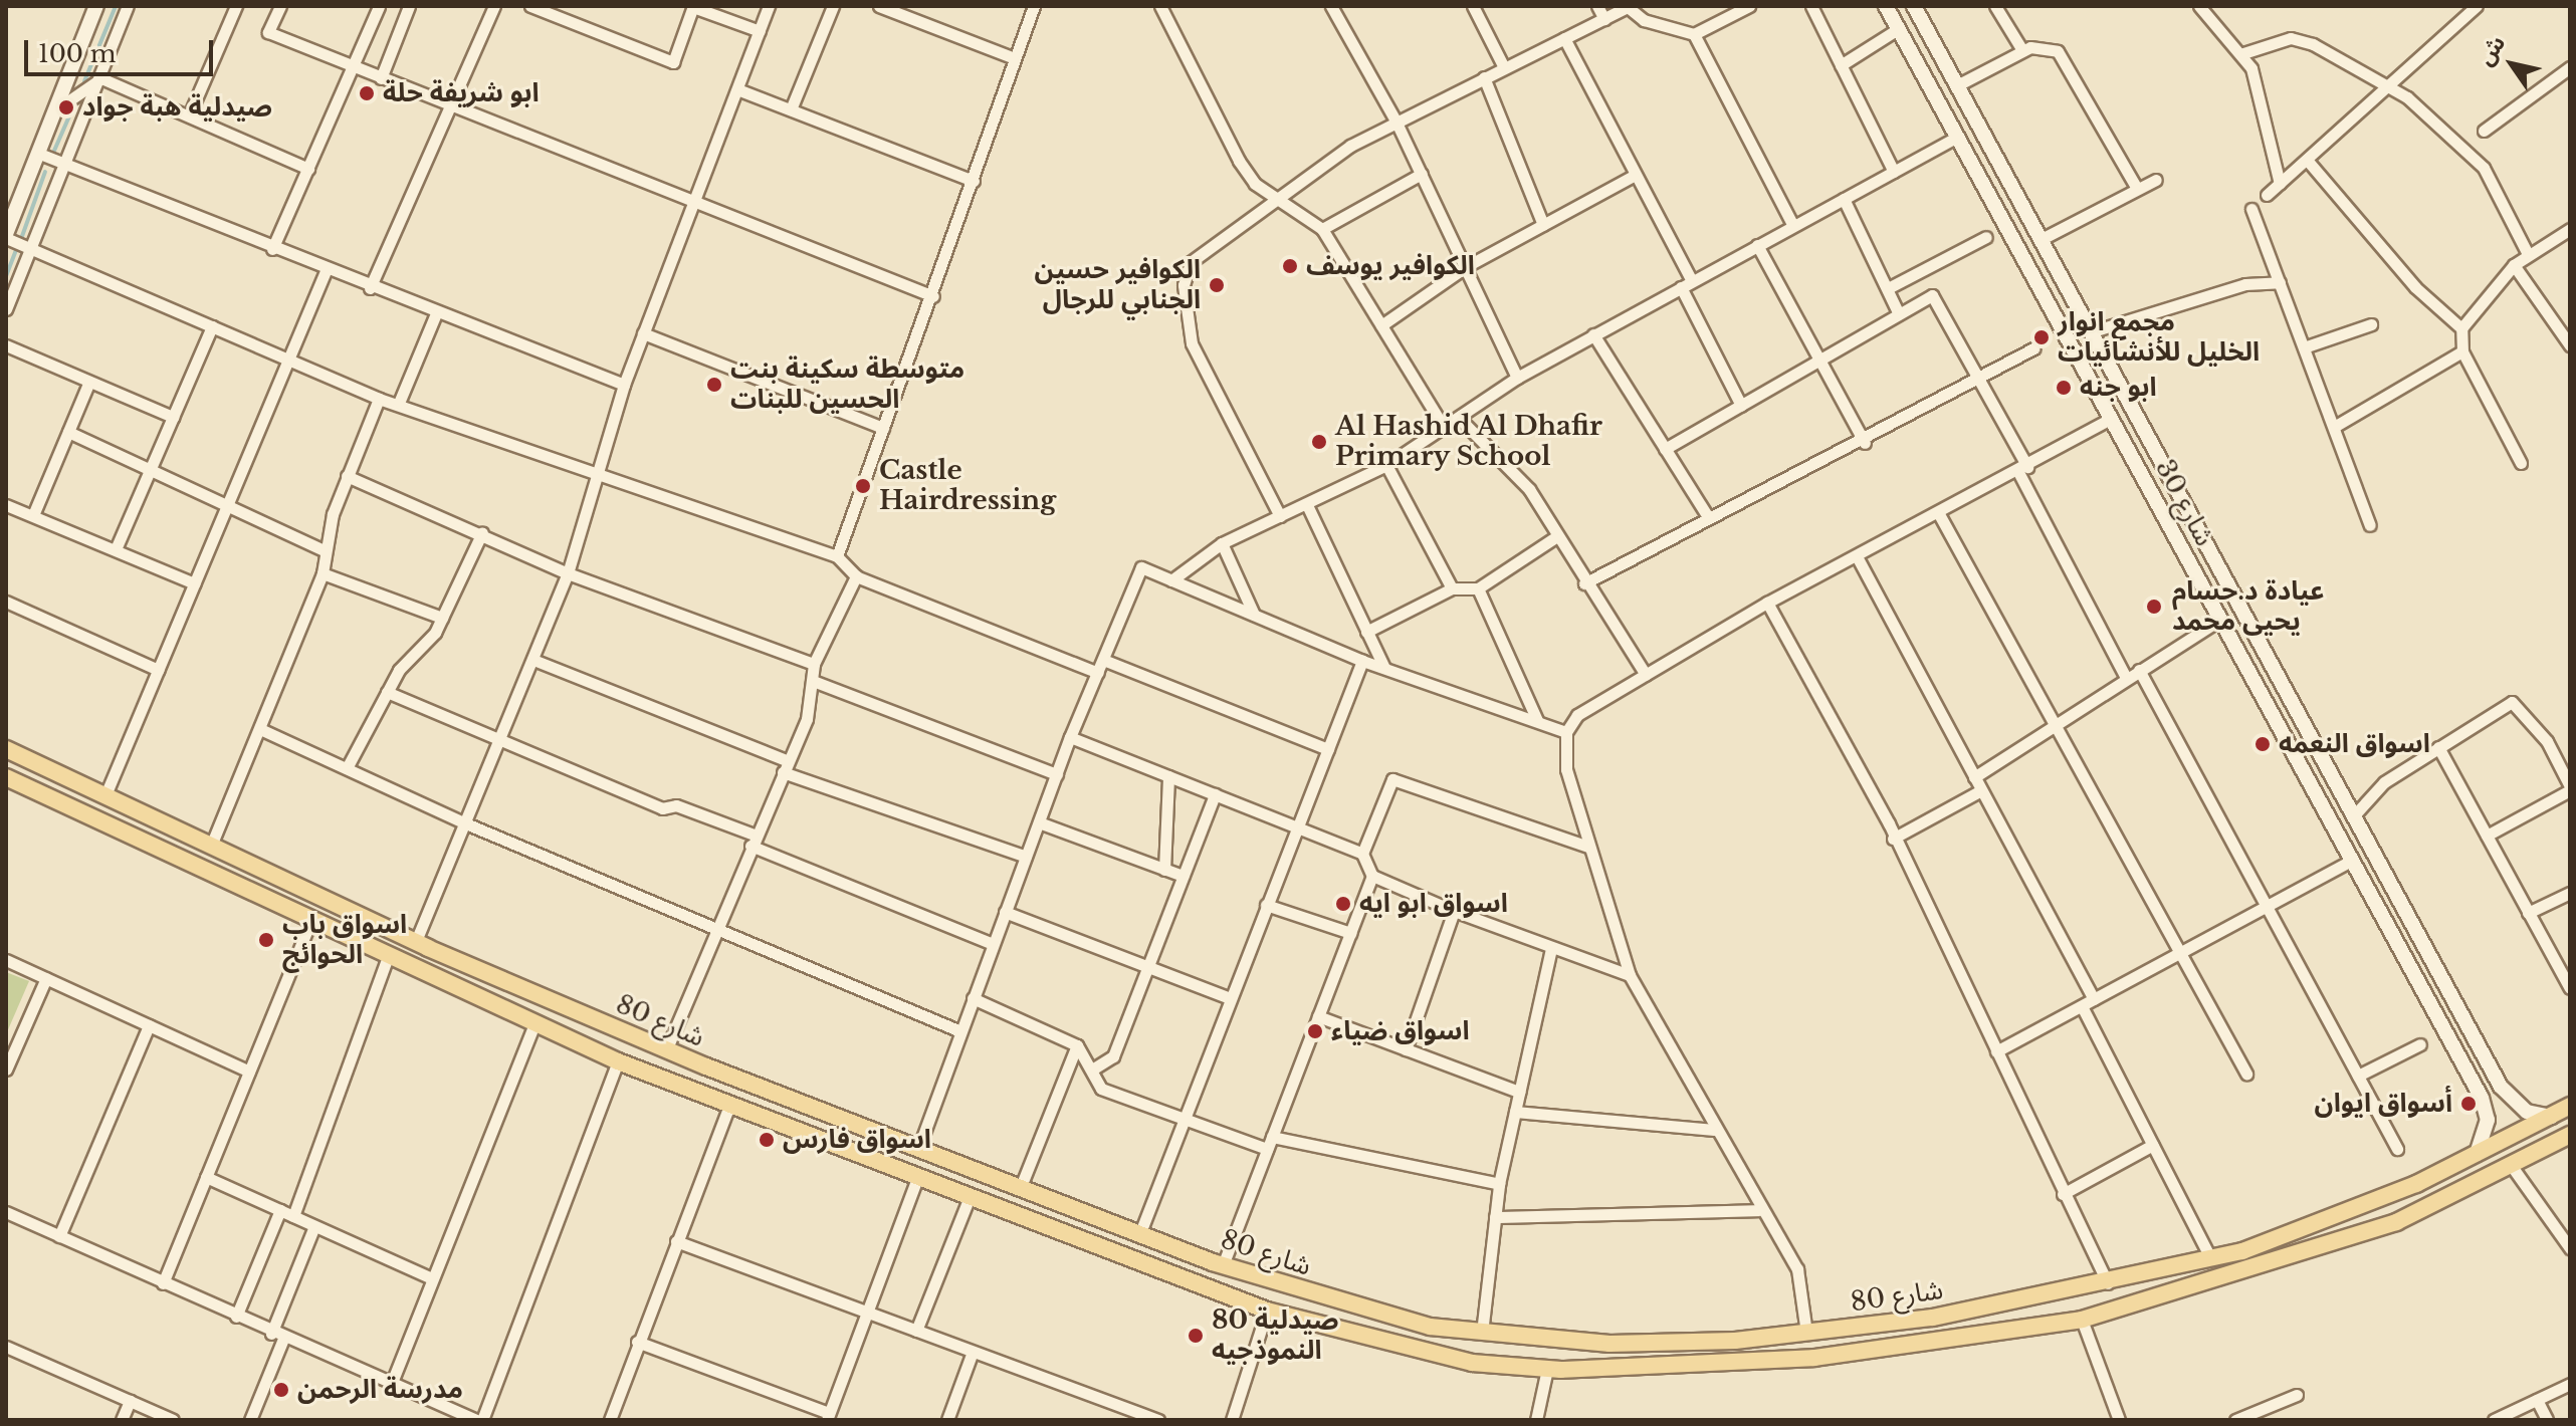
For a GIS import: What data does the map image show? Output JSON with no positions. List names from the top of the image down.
{
  "streets": {
    "main road": ["شارع 80"],
    "street": ["شارع 30"]
  },
  "places": [
    "ابو شريفة حلة",
    "صيدلية هبة جواد",
    "الكوافير يوسف",
    "الكوافير حسين الجنابي للرجال",
    "مجمع انوار الخليل للأنشائيات",
    "متوسطة سكينة بنت الحسين للبنات",
    "ابو جنه",
    "Al Hashid Al Dhafir Primary School",
    "Castle Hairdressing",
    "عيادة د.حسام يحيى محمد",
    "اسواق النعمه",
    "اسواق ابو ايه",
    "اسواق باب الحوائج",
    "اسواق ضياء",
    "أسواق ايوان",
    "اسواق فارس",
    "صيدلية 80 النموذجيه",
    "مدرسة الرحمن"
  ],
  "scale_bar": "100 m",
  "north": "top left"
}
